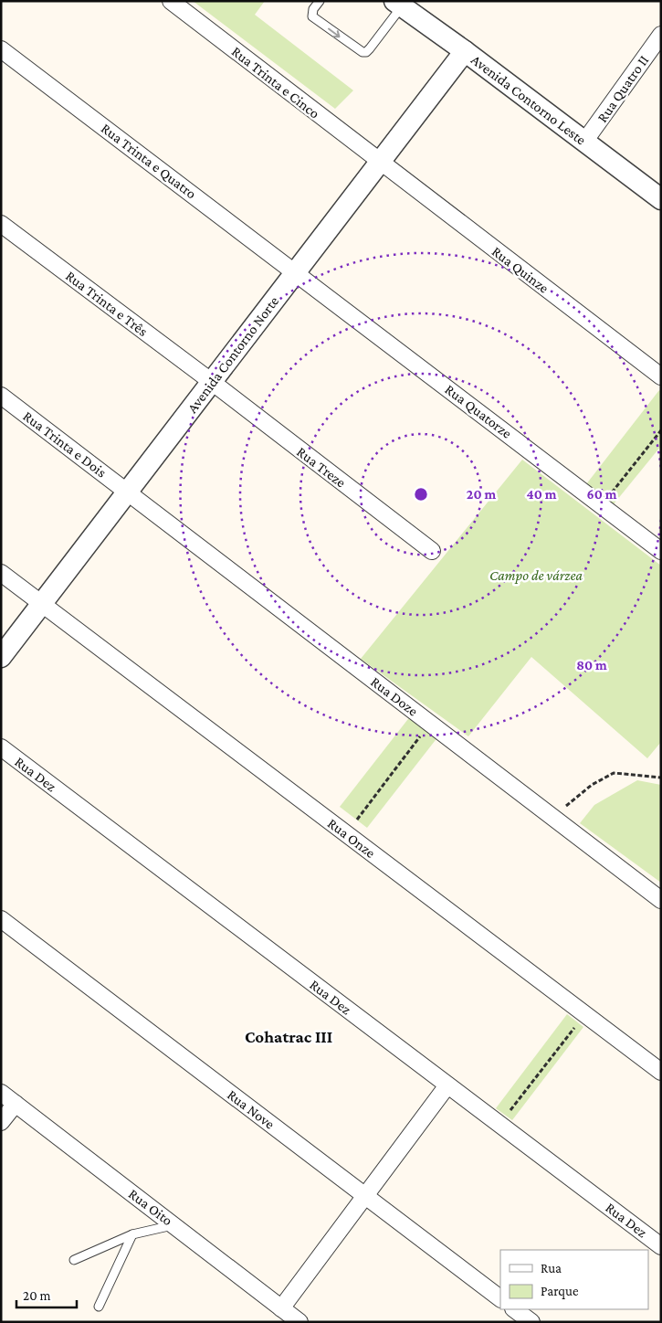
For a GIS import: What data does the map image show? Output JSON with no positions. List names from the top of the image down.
{
  "streets": {
    "street": [
      "Rua Trinta e Cinco",
      "Rua Quatro II",
      "Avenida Contorno Leste",
      "Rua Trinta e Quatro",
      "Rua Quinze",
      "Rua Trinta e Três",
      "Avenida Contorno Norte",
      "Rua Quatorze",
      "Rua Trinta e Dois",
      "Rua Treze",
      "Rua Doze",
      "Rua Dez",
      "Rua Onze",
      "Rua Nove",
      "Rua Oito"
    ]
  },
  "crossings": [
    ["Rua Trinta e Cinco", "Rua Quinze"],
    ["Rua Trinta e Cinco", "Avenida Contorno Norte"],
    ["Rua Quatro II", "Avenida Contorno Leste"],
    ["Avenida Contorno Leste", "Avenida Contorno Norte"],
    ["Rua Trinta e Quatro", "Avenida Contorno Norte"],
    ["Rua Trinta e Quatro", "Rua Quatorze"],
    ["Rua Quinze", "Avenida Contorno Norte"],
    ["Rua Trinta e Três", "Avenida Contorno Norte"],
    ["Rua Trinta e Três", "Rua Treze"],
    ["Avenida Contorno Norte", "Rua Quatorze"],
    ["Avenida Contorno Norte", "Rua Trinta e Dois"],
    ["Avenida Contorno Norte", "Rua Treze"],
    ["Avenida Contorno Norte", "Rua Doze"],
    ["Avenida Contorno Norte", "Rua Onze"],
    ["Rua Trinta e Dois", "Rua Doze"]
  ],
  "districts": ["Cohatrac III"],
  "parks": ["Campo de várzea"],
  "legend": ["Rua", "Parque"],
  "scale_bar": "20 m",
  "rings": [
    "20 m",
    "40 m",
    "60 m",
    "80 m"
  ]
}
